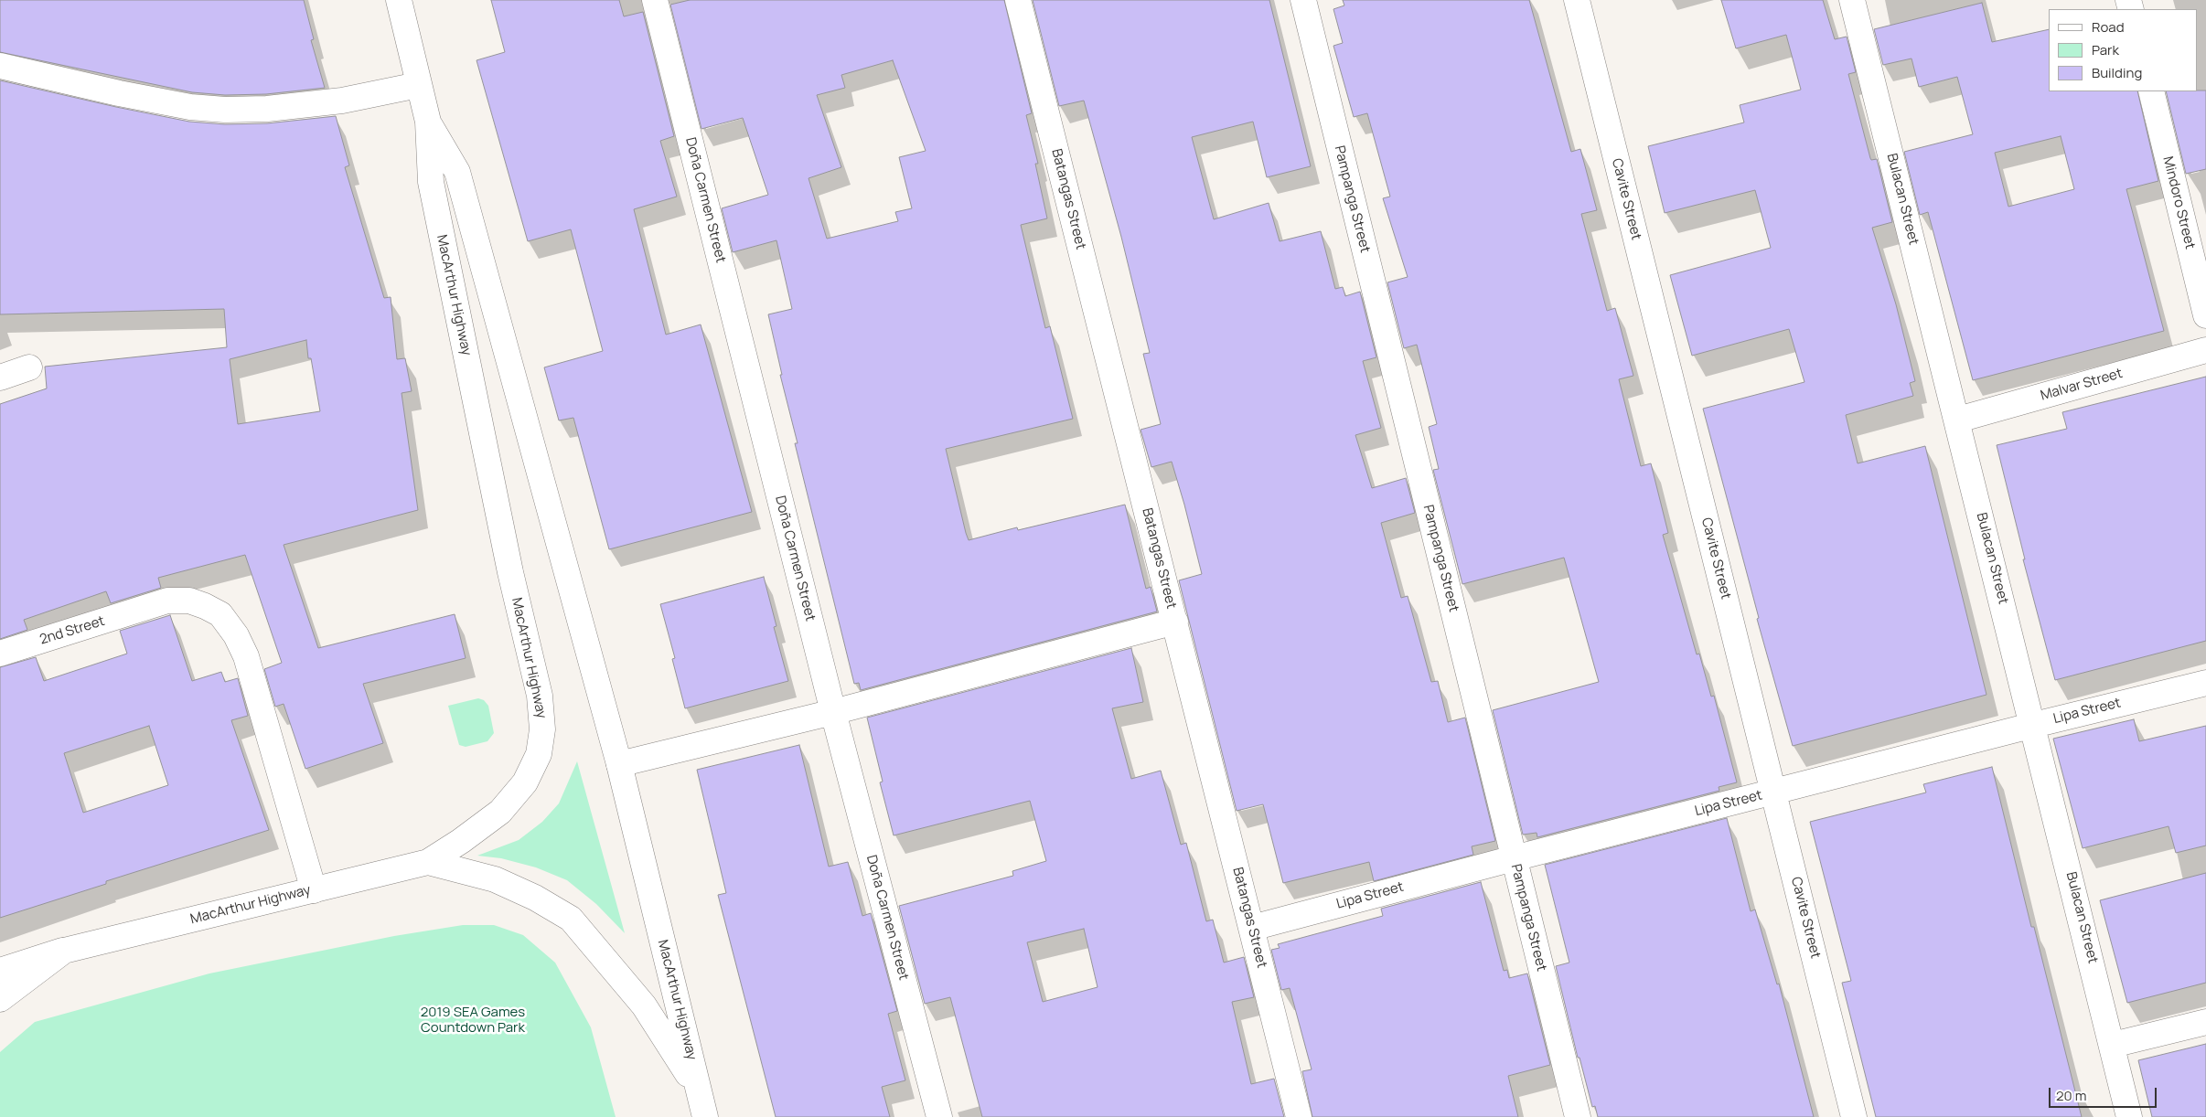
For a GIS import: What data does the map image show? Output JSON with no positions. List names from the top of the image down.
{
  "streets": {
    "main road": [
      "Batangas Street",
      "Pampanga Street",
      "Cavite Street",
      "Bulacan Street",
      "Doña Carmen Street",
      "Mindoro Street",
      "MacArthur Highway",
      "Malvar Street",
      "2nd Street",
      "Lipa Street"
    ]
  },
  "crossings": [
    ["Batangas Street", "Lipa Street"],
    ["Pampanga Street", "Lipa Street"],
    ["Cavite Street", "Lipa Street"],
    ["Bulacan Street", "Malvar Street"],
    ["Bulacan Street", "Lipa Street"],
    ["MacArthur Highway", "2nd Street"]
  ],
  "parks": ["2019 SEA Games Countdown Park"],
  "legend": ["Road", "Park", "Building"],
  "scale_bar": "20 m"
}
